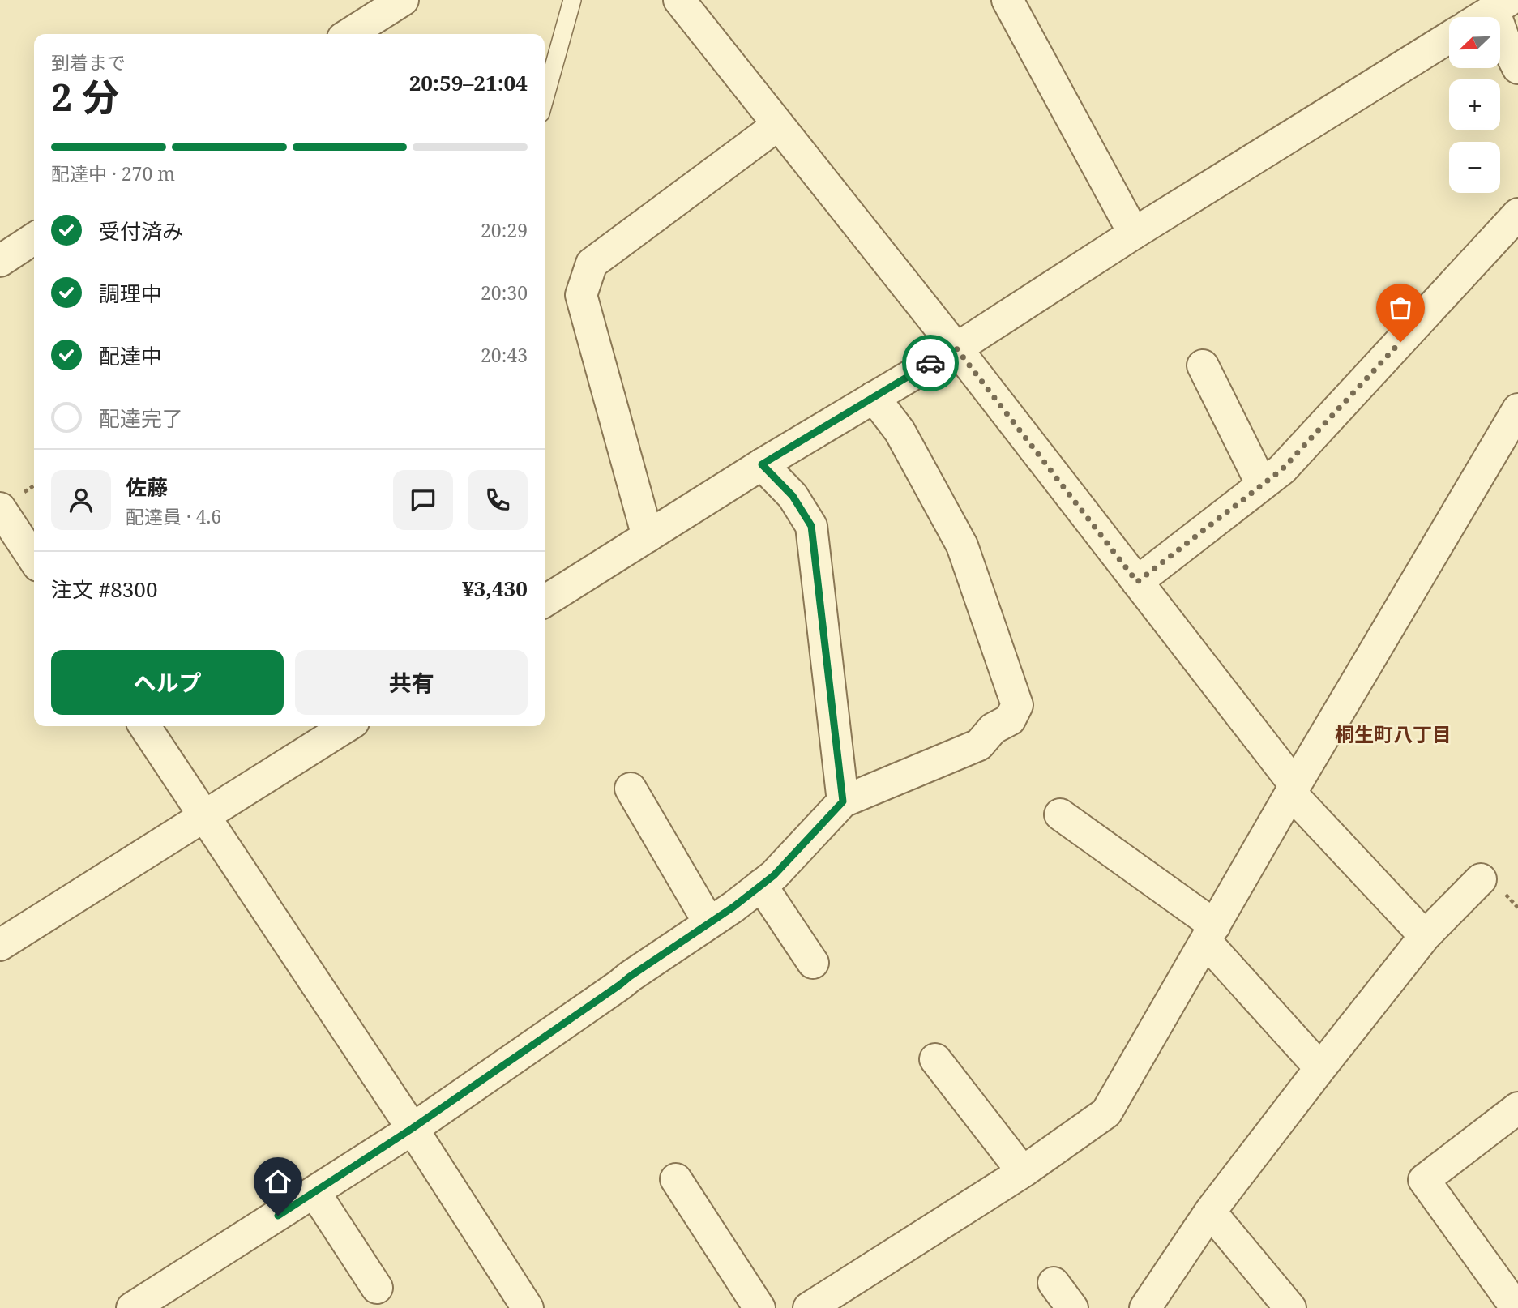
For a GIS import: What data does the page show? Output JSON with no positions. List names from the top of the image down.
{
  "districts": ["桐生町八丁目"],
  "north": "bottom left",
  "page": {
    "map_buttons": ["+", "−"],
    "heading": ["2 分", "到着まで", "20:59–21:04"],
    "panel": [
      "佐藤",
      "配達員 · 4.6",
      "注文 #8300",
      "¥3,430"
    ],
    "bar": "配達中 · 270 m",
    "list": [
      ["受付済み", "20:29"],
      ["調理中", "20:30"],
      ["配達中", "20:43"],
      "配達完了"
    ],
    "buttons": ["ヘルプ", "共有"]
  }
}
